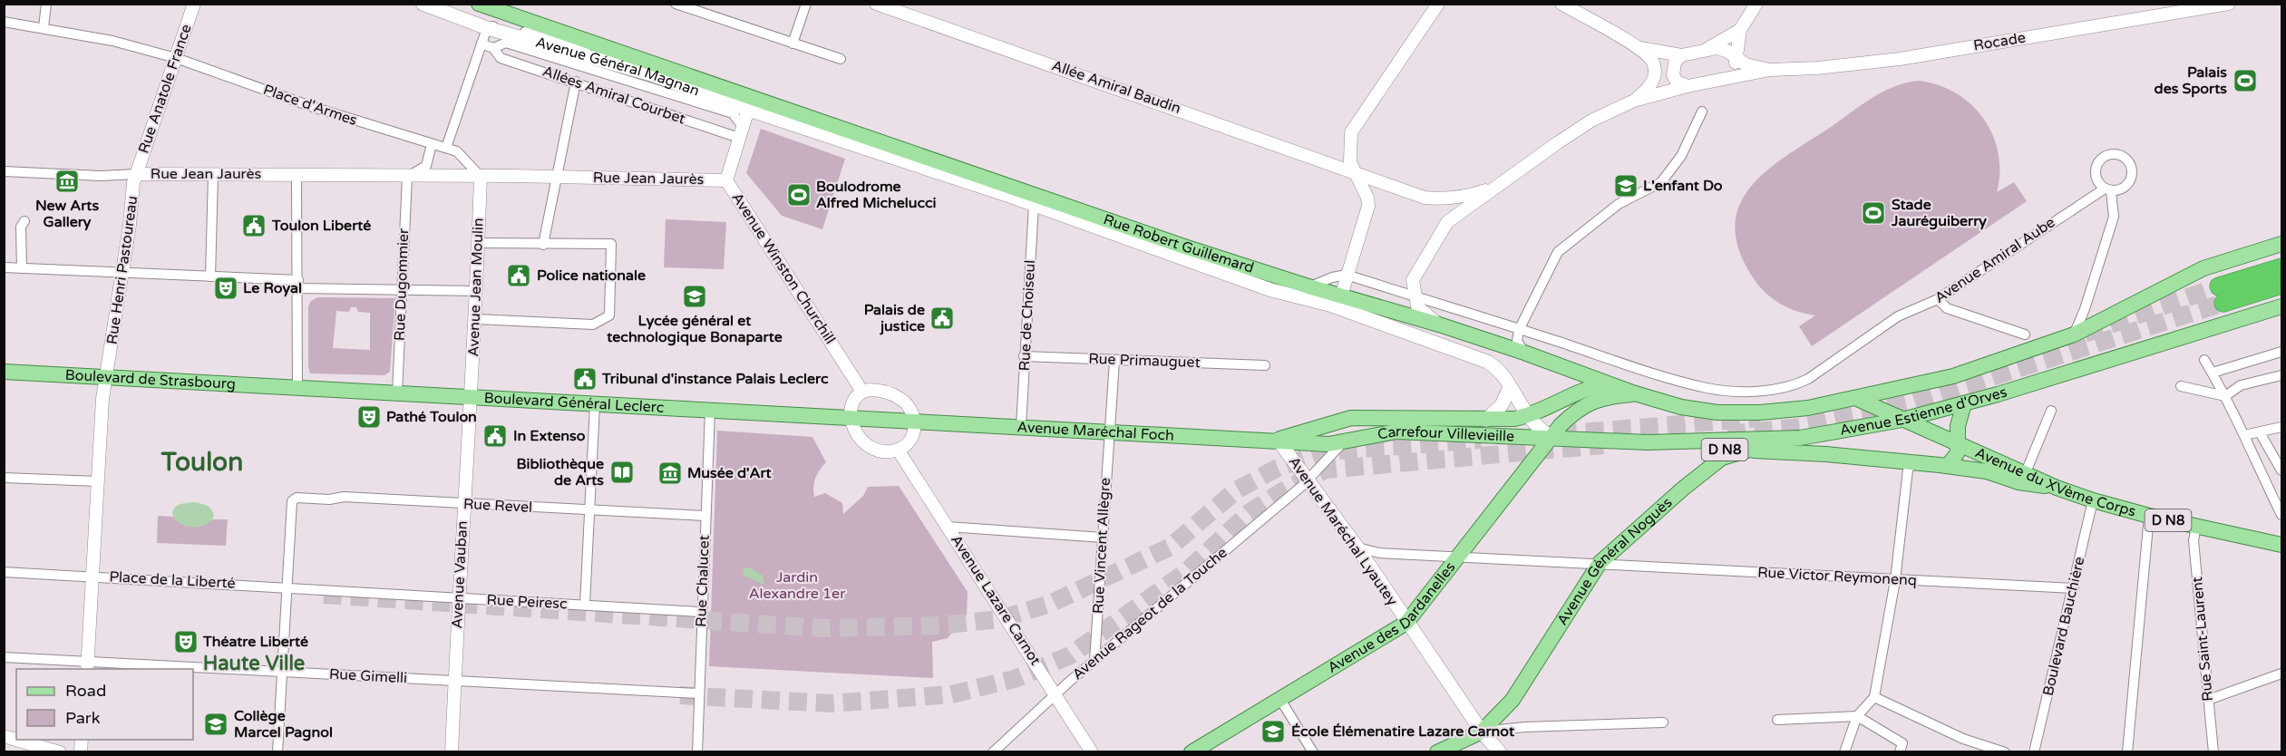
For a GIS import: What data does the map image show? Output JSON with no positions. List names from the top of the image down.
{
  "streets": {
    "main road": [
      "Avenue Général Magnan",
      "Rue Robert Guillemard",
      "Boulevard de Strasbourg",
      "Boulevard Général Leclerc",
      "Avenue Estienne d'Orves",
      "Avenue Maréchal Foch",
      "Carrefour Villevieille",
      "D N8",
      "Avenue du XVème Corps",
      "Avenue Maréchal Lyautey",
      "Avenue Général Noguès",
      "Avenue des Dardanelles"
    ],
    "street": [
      "Rocade",
      "Allée Amiral Baudin",
      "Rue Anatole France",
      "Allées Amiral Courbet",
      "Place d'Armes",
      "Rue Jean Jaurès",
      "Avenue Amiral Aube",
      "Avenue Winston Churchill",
      "Rue Henri Pastoureau",
      "Rue Dugommier",
      "Avenue Jean Moulin",
      "Rue de Choiseul",
      "Rue Primauguet",
      "Rue Revel",
      "Rue Vincent Allègre",
      "Avenue Vauban",
      "Rue Victor Reymonenq",
      "Place de la Liberté",
      "Rue Chalucet",
      "Avenue Lazare Carnot",
      "Rue Peiresc",
      "Avenue Rageot de la Touche",
      "Boulevard Bauchière",
      "Rue Saint-Laurent",
      "Rue Gimelli"
    ]
  },
  "crossings": [
    ["Avenue Général Magnan", "Rue Robert Guillemard"],
    ["Avenue Général Magnan", "Avenue Winston Churchill"],
    ["Rue Anatole France", "Place d'Armes"],
    ["Rue Anatole France", "Rue Jean Jaurès"],
    ["Rue Anatole France", "Rue Henri Pastoureau"],
    ["Allées Amiral Courbet", "Avenue Winston Churchill"],
    ["Rue Jean Jaurès", "Avenue Winston Churchill"],
    ["Rue Jean Jaurès", "Rue Henri Pastoureau"],
    ["Rue Jean Jaurès", "Rue Dugommier"],
    ["Rue Jean Jaurès", "Avenue Jean Moulin"],
    ["Rue Robert Guillemard", "Avenue Winston Churchill"],
    ["Rue Robert Guillemard", "Rue de Choiseul"],
    ["Rue Robert Guillemard", "Avenue Estienne d'Orves"],
    ["Rue Robert Guillemard", "Carrefour Villevieille"],
    ["Avenue Amiral Aube", "Avenue Estienne d'Orves"],
    ["Rue Henri Pastoureau", "Boulevard de Strasbourg"],
    ["Rue Henri Pastoureau", "Place de la Liberté"],
    ["Rue Dugommier", "Boulevard Général Leclerc"],
    ["Avenue Jean Moulin", "Boulevard Général Leclerc"],
    ["Avenue Jean Moulin", "Avenue Vauban"],
    ["Rue de Choiseul", "Rue Primauguet"],
    ["Rue de Choiseul", "Avenue Maréchal Foch"],
    ["Rue Primauguet", "Rue Vincent Allègre"],
    ["Boulevard de Strasbourg", "Boulevard Général Leclerc"],
    ["Boulevard de Strasbourg", "Place de la Liberté"],
    ["Boulevard Général Leclerc", "Avenue Maréchal Foch"],
    ["Boulevard Général Leclerc", "Avenue Vauban"],
    ["Boulevard Général Leclerc", "Rue Chalucet"],
    ["Avenue Estienne d'Orves", "Carrefour Villevieille"],
    ["Avenue Estienne d'Orves", "D N8"],
    ["Avenue Estienne d'Orves", "Avenue des Dardanelles"],
    ["Avenue Maréchal Foch", "Carrefour Villevieille"],
    ["Avenue Maréchal Foch", "Avenue Maréchal Lyautey"],
    ["Avenue Maréchal Foch", "Rue Vincent Allègre"],
    ["Avenue Maréchal Foch", "Avenue Rageot de la Touche"],
    ["Carrefour Villevieille", "Avenue Maréchal Lyautey"],
    ["Carrefour Villevieille", "Avenue Rageot de la Touche"],
    ["Carrefour Villevieille", "Avenue des Dardanelles"],
    ["D N8", "Avenue du XVème Corps"],
    ["D N8", "Avenue Général Noguès"],
    ["Avenue du XVème Corps", "Boulevard Bauchière"],
    ["Avenue du XVème Corps", "Rue Saint-Laurent"],
    ["Rue Revel", "Avenue Vauban"],
    ["Rue Revel", "Place de la Liberté"],
    ["Rue Revel", "Rue Chalucet"],
    ["Rue Revel", "Rue Peiresc"],
    ["Avenue Maréchal Lyautey", "Avenue Général Noguès"],
    ["Avenue Maréchal Lyautey", "Rue Victor Reymonenq"],
    ["Avenue Maréchal Lyautey", "Avenue Rageot de la Touche"],
    ["Avenue Maréchal Lyautey", "Avenue des Dardanelles"],
    ["Rue Vincent Allègre", "Avenue Rageot de la Touche"],
    ["Avenue Général Noguès", "Rue Victor Reymonenq"],
    ["Avenue Vauban", "Rue Peiresc"],
    ["Avenue Vauban", "Rue Gimelli"],
    ["Rue Victor Reymonenq", "Avenue des Dardanelles"],
    ["Rue Victor Reymonenq", "Boulevard Bauchière"],
    ["Place de la Liberté", "Rue Peiresc"],
    ["Rue Chalucet", "Rue Peiresc"],
    ["Rue Chalucet", "Rue Gimelli"],
    ["Avenue Lazare Carnot", "Avenue Rageot de la Touche"]
  ],
  "districts": ["Toulon", "Haute Ville"],
  "parks": ["Jardin Alexandre 1er"],
  "places": {
    "sports": ["Palais des Sports", "Boulodrome Alfred Michelucci", "Stade Jauréguiberry"],
    "museum": ["New Arts Gallery", "Musée d'Art"],
    "school or university": [
      "L'enfant Do",
      "Lycée général et technologique Bonaparte",
      "Collège Marcel Pagnol",
      "École Élémenatire Lazare Carnot"
    ],
    "public building": [
      "Toulon Liberté",
      "Police nationale",
      "Palais de justice",
      "Tribunal d'instance Palais Leclerc",
      "In Extenso"
    ],
    "theatre": ["Le Royal", "Pathé Toulon", "Théatre Liberté"],
    "library": ["Bibliothèque de Arts"]
  },
  "legend": ["Road", "Park"]
}
